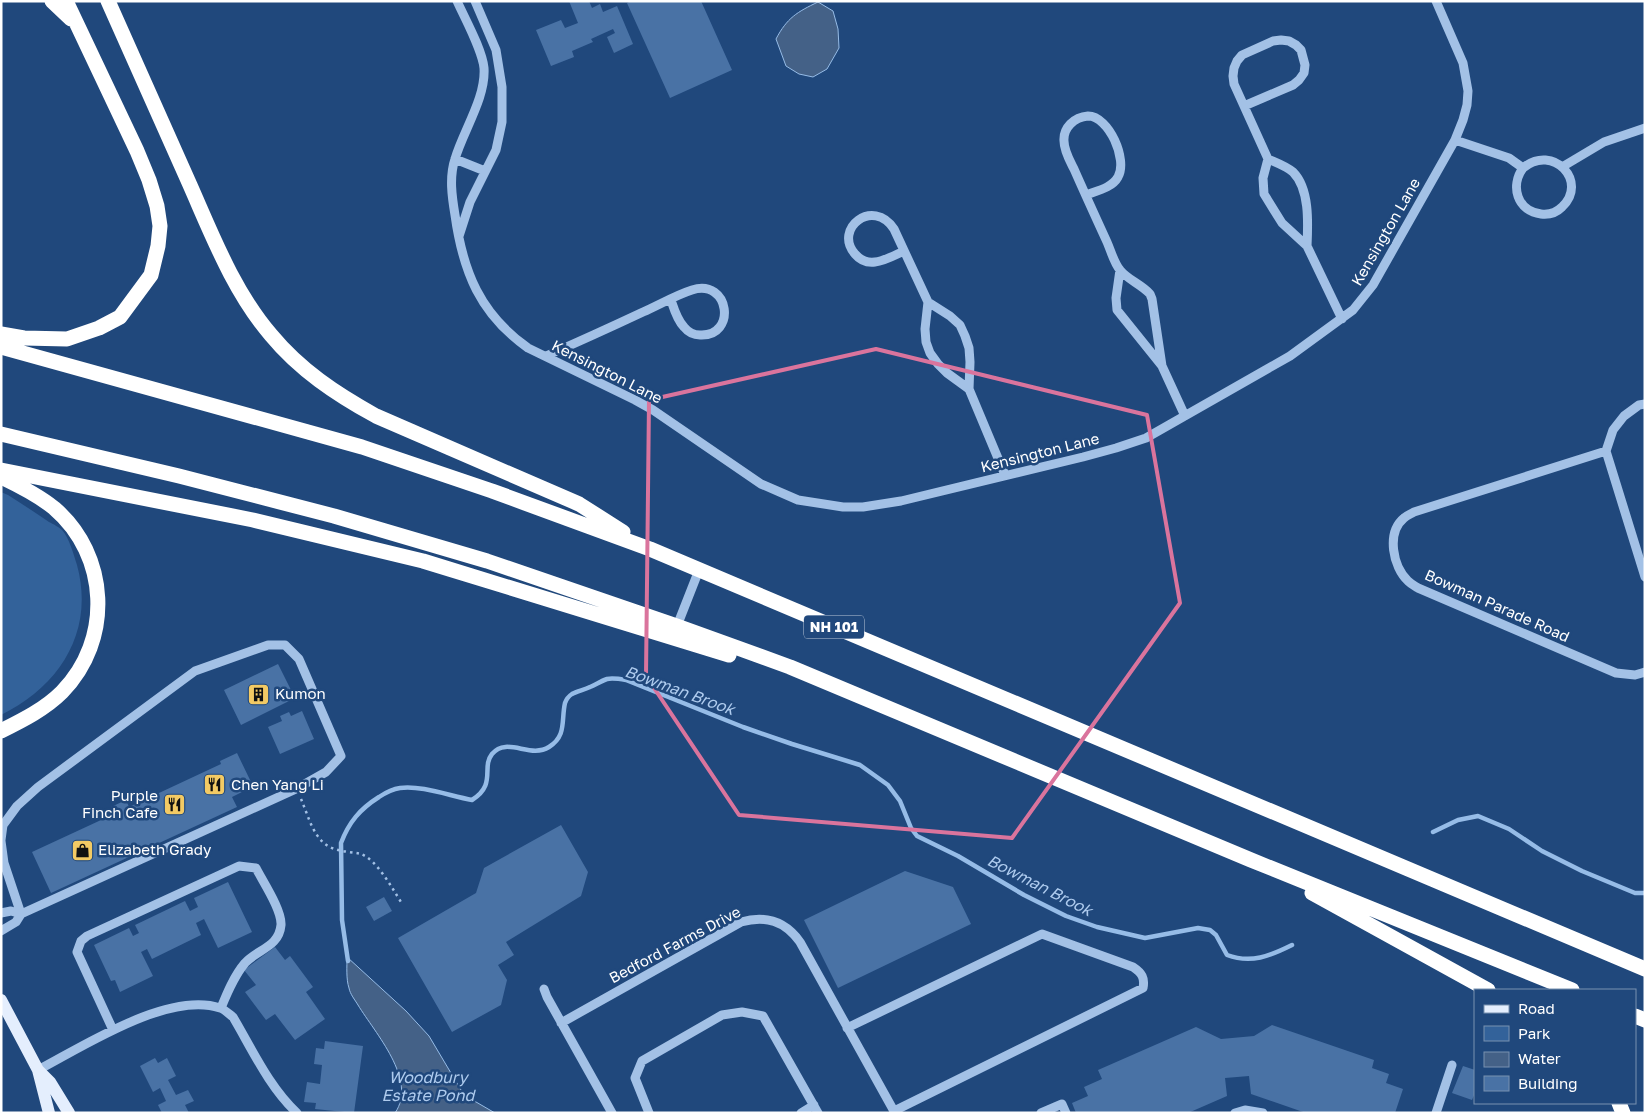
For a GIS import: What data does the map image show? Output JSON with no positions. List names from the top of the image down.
{
  "streets": {
    "highway": ["NH 101"],
    "street": ["Kensington Lane", "Bowman Parade Road", "Bedford Farms Drive"]
  },
  "water": ["Bowman Brook", "Woodbury Estate Pond"],
  "places": {
    "building": ["Kumon"],
    "restaurant": ["Chen Yang Li", "Purple Finch Cafe"],
    "shop": ["Elizabeth Grady"]
  },
  "legend": [
    "Road",
    "Park",
    "Water",
    "Building"
  ]
}
